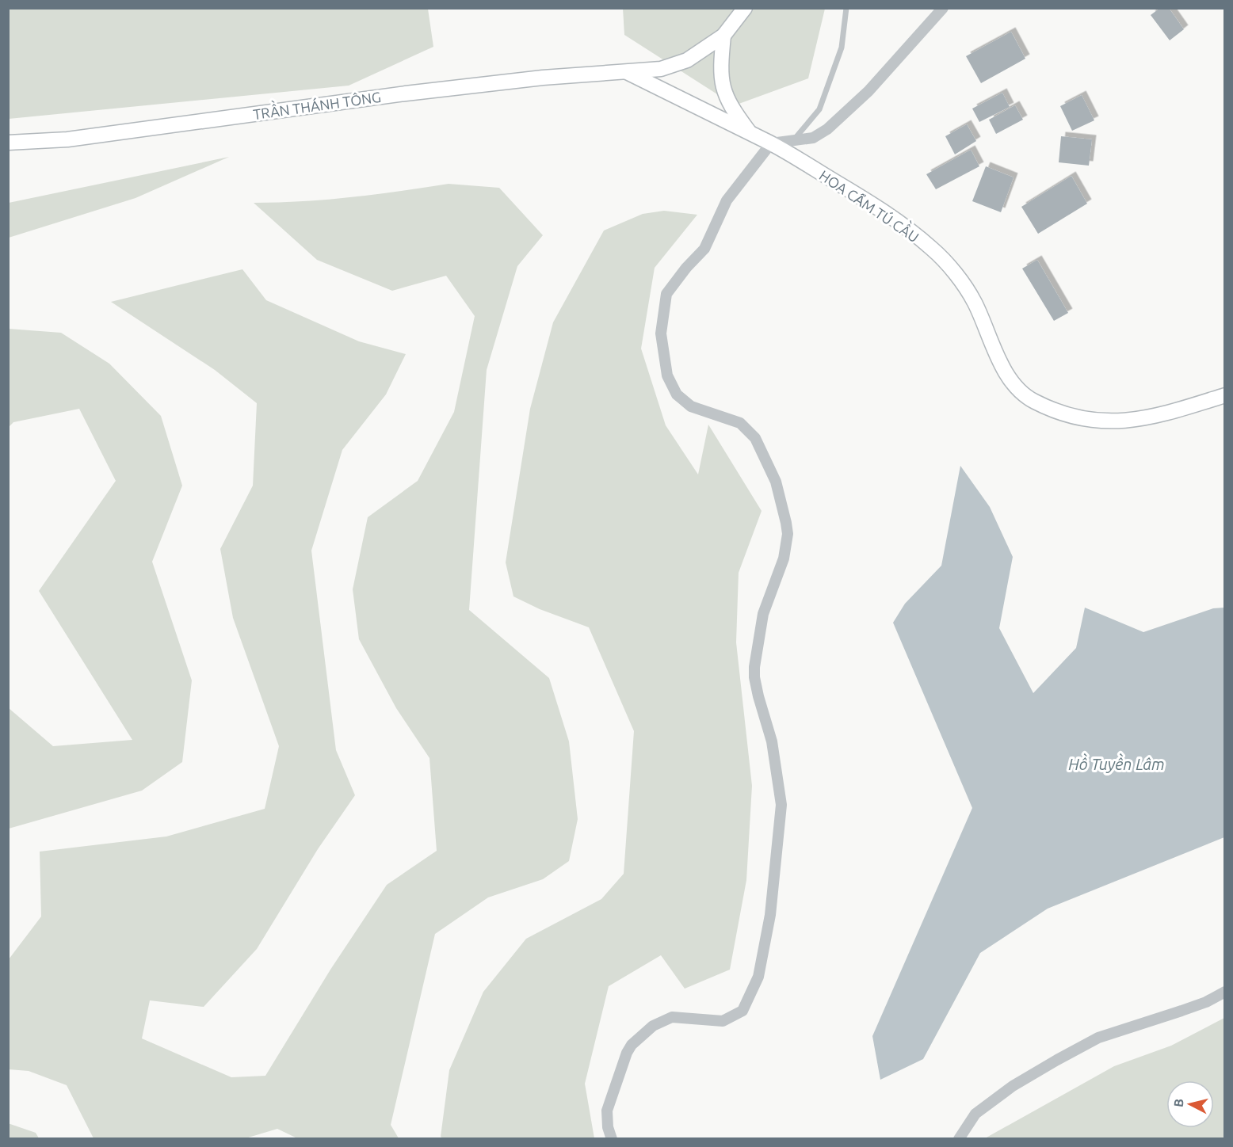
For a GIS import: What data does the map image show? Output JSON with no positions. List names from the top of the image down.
{
  "streets": {
    "street": ["TRẦN THÁNH TÔNG", "HOA CẨM TÚ CẦU"]
  },
  "crossings": [
    ["TRẦN THÁNH TÔNG", "HOA CẨM TÚ CẦU"]
  ],
  "water": ["Hồ Tuyền Lâm"],
  "north": "left"
}
